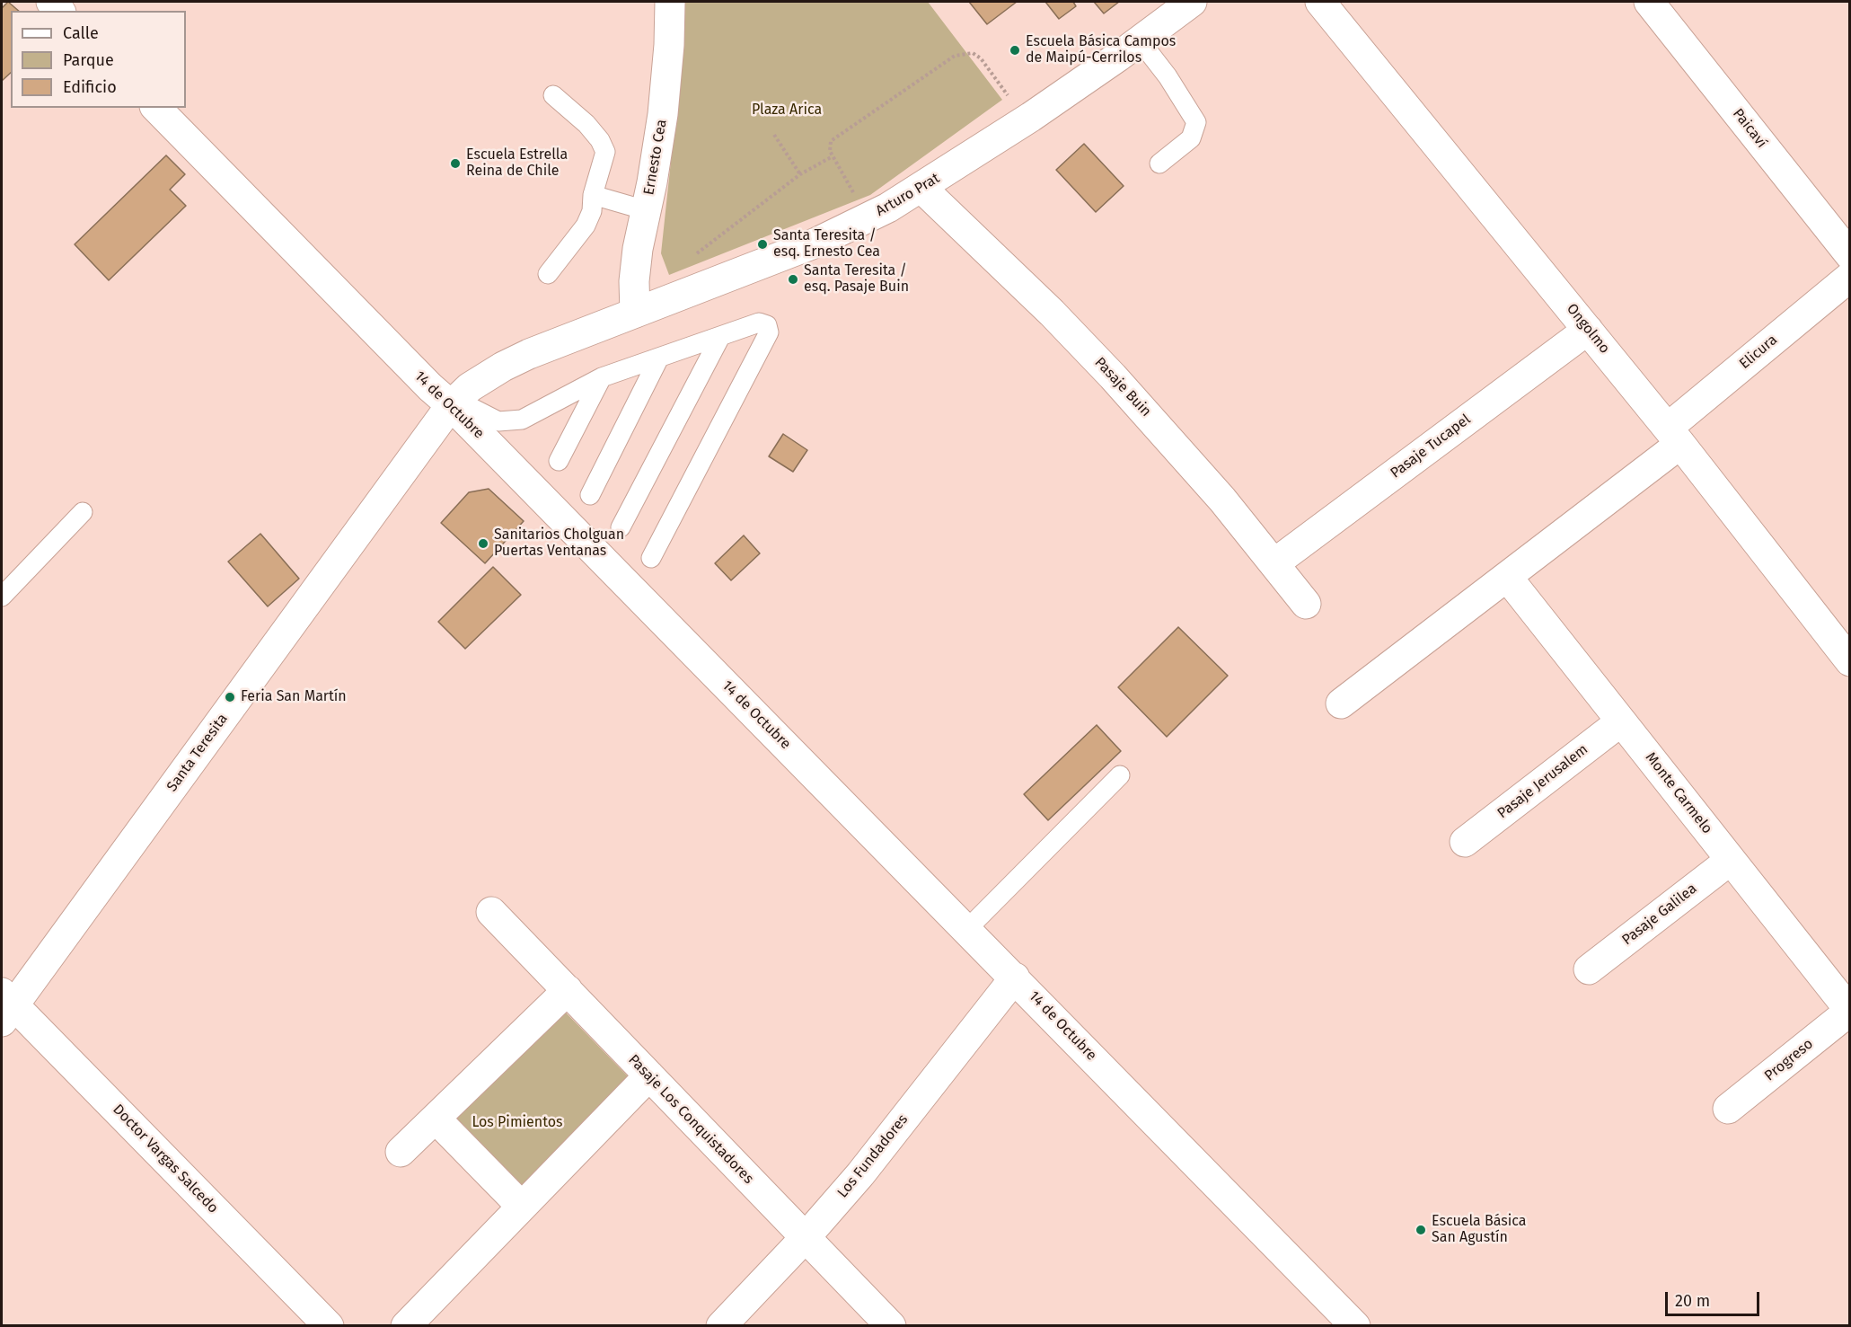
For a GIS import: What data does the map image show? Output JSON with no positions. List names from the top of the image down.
{
  "streets": {
    "street": [
      "Paicaví",
      "Ernesto Cea",
      "Arturo Prat",
      "Ongolmo",
      "Elicura",
      "Pasaje Buin",
      "14 de Octubre",
      "Pasaje Tucapel",
      "Santa Teresita",
      "Pasaje Jerusalem",
      "Monte Carmelo",
      "Pasaje Galilea",
      "Progreso",
      "Pasaje Los Conquistadores",
      "Los Fundadores",
      "Doctor Vargas Salcedo"
    ]
  },
  "crossings": [
    ["Ernesto Cea", "Arturo Prat"],
    ["Arturo Prat", "Pasaje Buin"],
    ["Arturo Prat", "14 de Octubre"],
    ["Arturo Prat", "Santa Teresita"],
    ["Ongolmo", "Elicura"],
    ["Ongolmo", "Pasaje Tucapel"],
    ["Elicura", "Monte Carmelo"],
    ["Pasaje Buin", "Pasaje Tucapel"],
    ["14 de Octubre", "Santa Teresita"],
    ["14 de Octubre", "Los Fundadores"],
    ["Santa Teresita", "Doctor Vargas Salcedo"],
    ["Pasaje Jerusalem", "Monte Carmelo"],
    ["Monte Carmelo", "Pasaje Galilea"],
    ["Monte Carmelo", "Progreso"],
    ["Pasaje Los Conquistadores", "Los Fundadores"]
  ],
  "parks": ["Plaza Arica", "Los Pimientos"],
  "places": [
    "Escuela Básica Campos de Maipú-Cerrilos",
    "Escuela Estrella Reina de Chile",
    "Santa Teresita / esq. Ernesto Cea",
    "Santa Teresita / esq. Pasaje Buin",
    "Sanitarios Cholguan Puertas Ventanas",
    "Feria San Martín",
    "Escuela Básica San Agustín"
  ],
  "legend": ["Calle", "Parque", "Edificio"],
  "scale_bar": "20 m"
}
